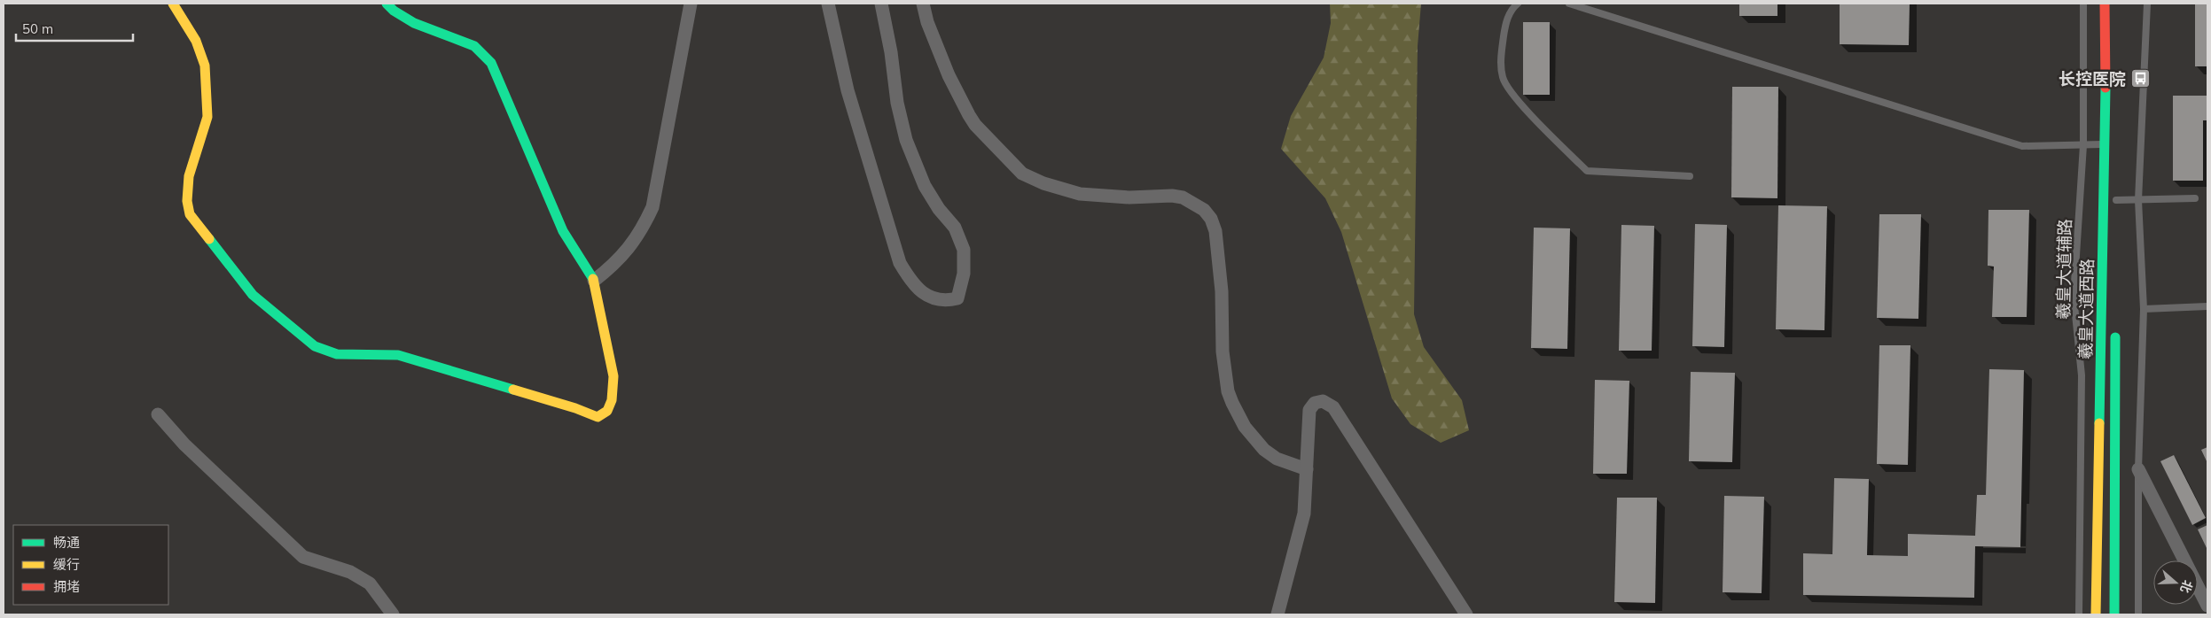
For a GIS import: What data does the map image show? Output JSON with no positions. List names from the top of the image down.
{
  "streets": {
    "street": ["羲皇大道西路"],
    "lane": ["羲皇大道辅路"]
  },
  "places": {
    "bus stop": ["长控医院"]
  },
  "legend": ["畅通", "缓行", "拥堵"],
  "scale_bar": "50 m",
  "north": "right"
}
